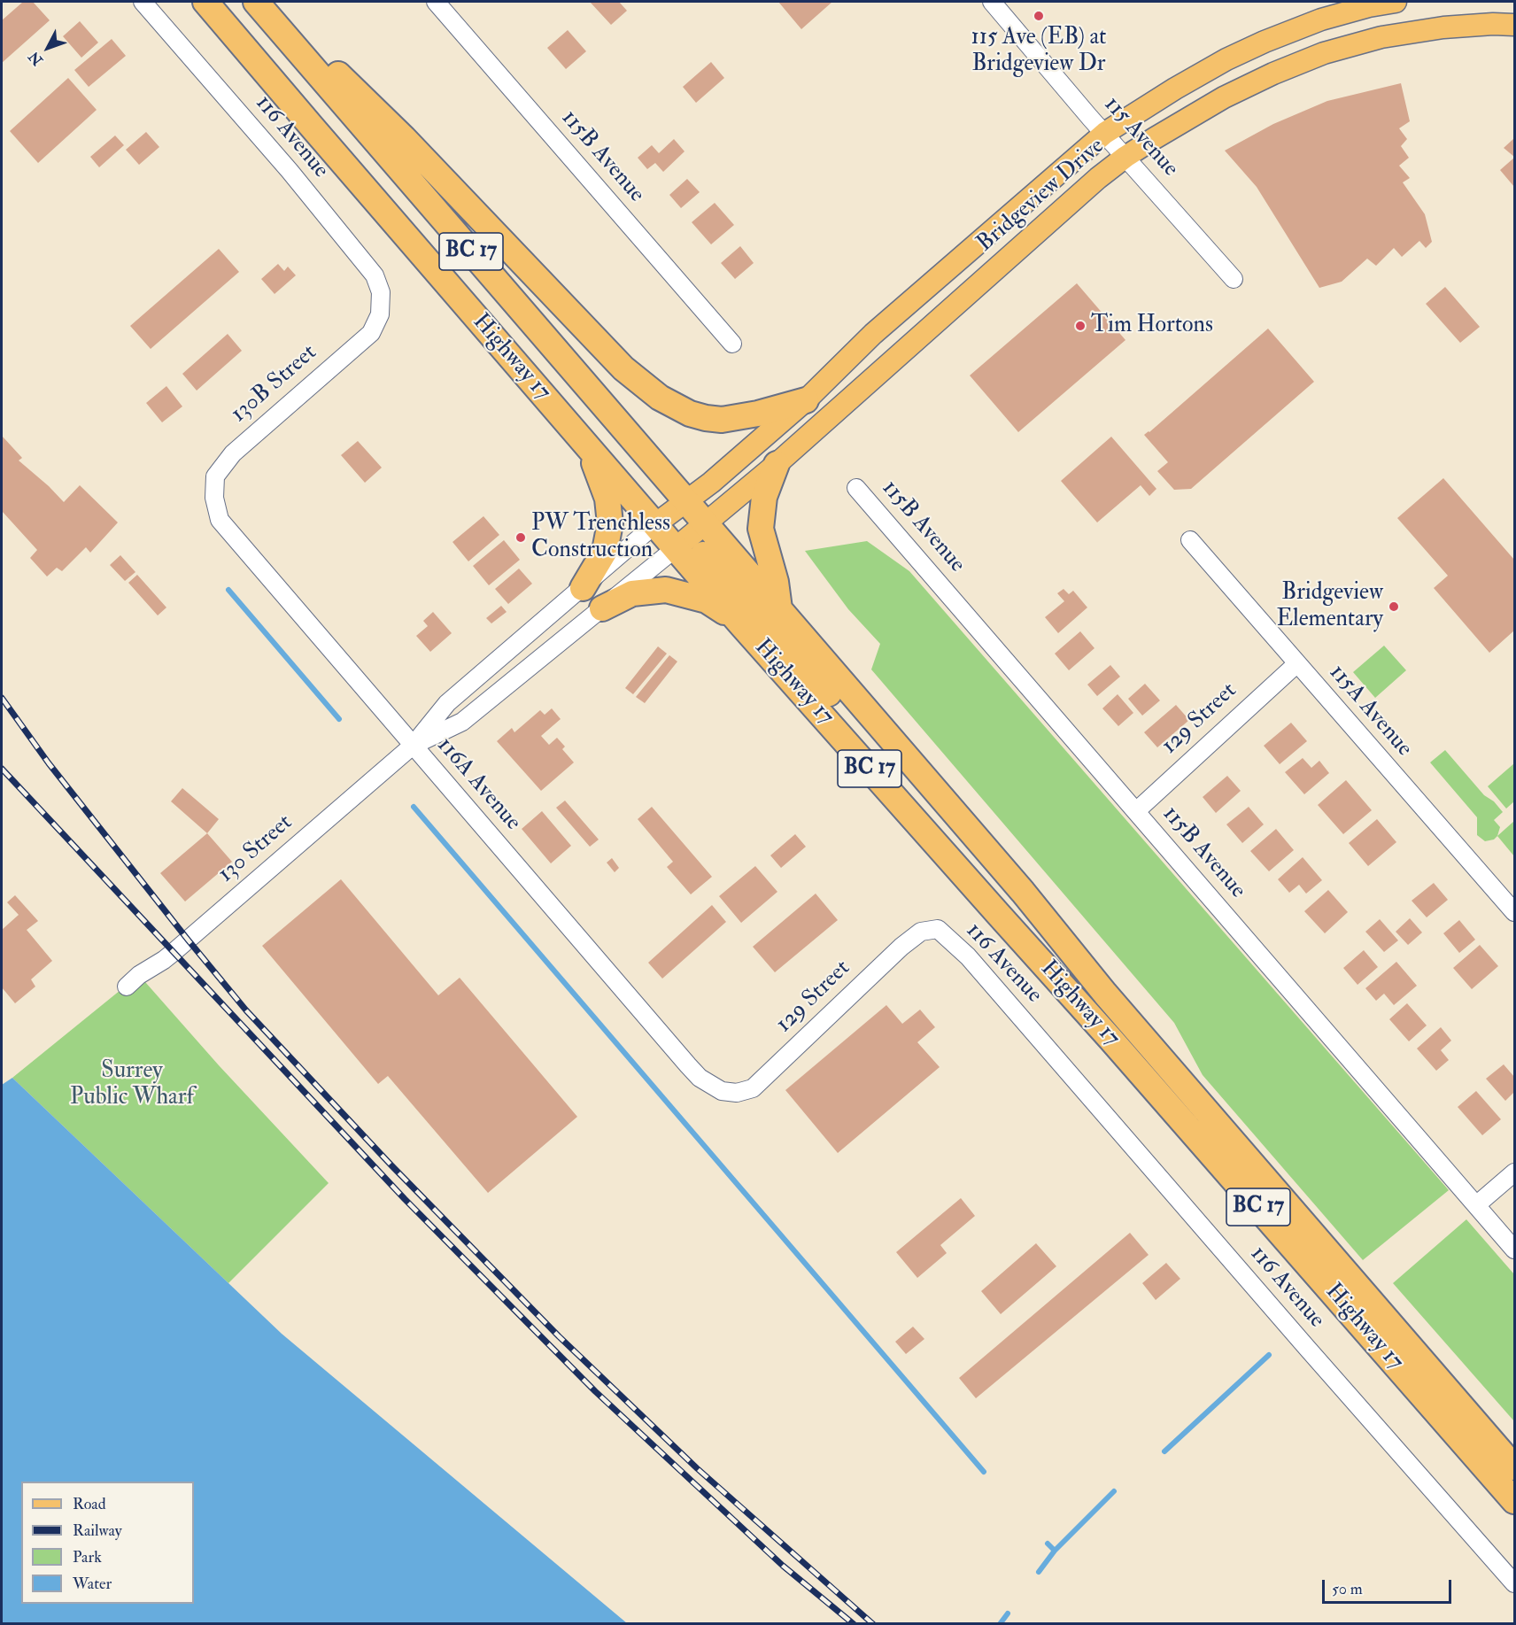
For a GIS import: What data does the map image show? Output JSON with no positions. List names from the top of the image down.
{
  "streets": {
    "highway": ["BC 17", "Highway 17"],
    "main road": ["Bridgeview Drive"],
    "street": [
      "116 Avenue",
      "115 Avenue",
      "115B Avenue",
      "130B Street",
      "115A Avenue",
      "129 Street",
      "116A Avenue",
      "130 Street"
    ]
  },
  "crossings": [
    ["116 Avenue", "130B Street"],
    ["116 Avenue", "129 Street"],
    ["115 Avenue", "Bridgeview Drive"],
    ["115B Avenue", "129 Street"],
    ["Bridgeview Drive", "Highway 17"],
    ["Bridgeview Drive", "130 Street"],
    ["Highway 17", "130 Street"],
    ["130B Street", "116A Avenue"],
    ["115A Avenue", "129 Street"],
    ["129 Street", "116A Avenue"],
    ["116A Avenue", "130 Street"]
  ],
  "parks": ["Surrey Public Wharf"],
  "places": [
    "115 Ave (EB) at Bridgeview Dr",
    "Tim Hortons",
    "PW Trenchless Construction",
    "Bridgeview Elementary"
  ],
  "legend": [
    "Road",
    "Railway",
    "Park",
    "Water"
  ],
  "scale_bar": "50 m",
  "north": "bottom left"
}
